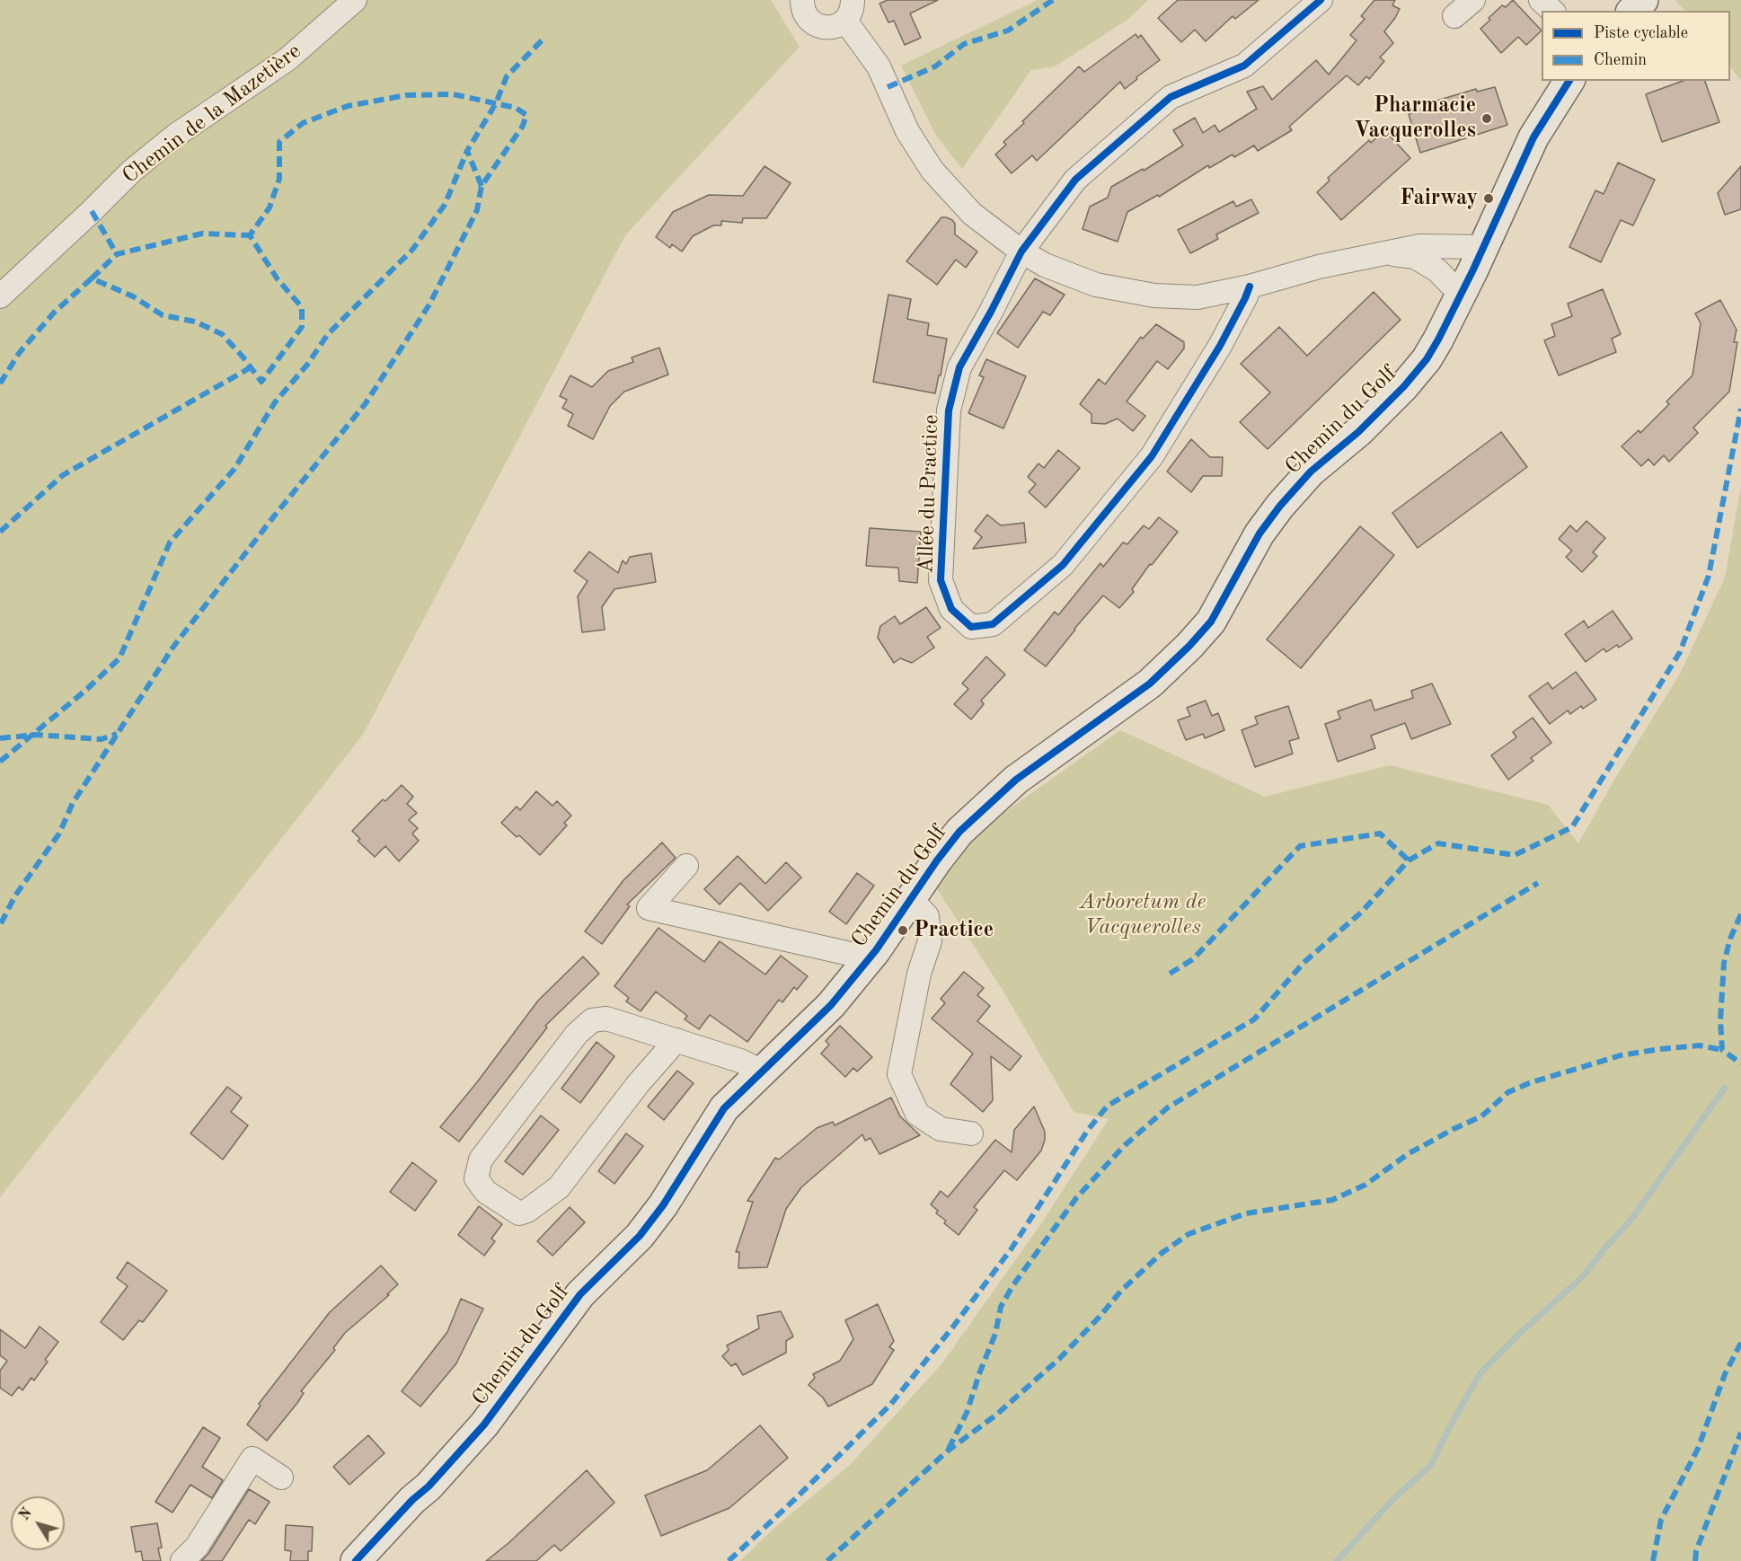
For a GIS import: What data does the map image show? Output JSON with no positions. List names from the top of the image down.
{
  "streets": {
    "street": ["Chemin de la Mazetière", "Chemin du Golf", "Allée du Practice"]
  },
  "parks": ["Arboretum de Vacquerolles"],
  "places": ["Pharmacie Vacquerolles", "Fairway", "Practice"],
  "legend": ["Piste cyclable", "Chemin"],
  "north": "top left"
}
